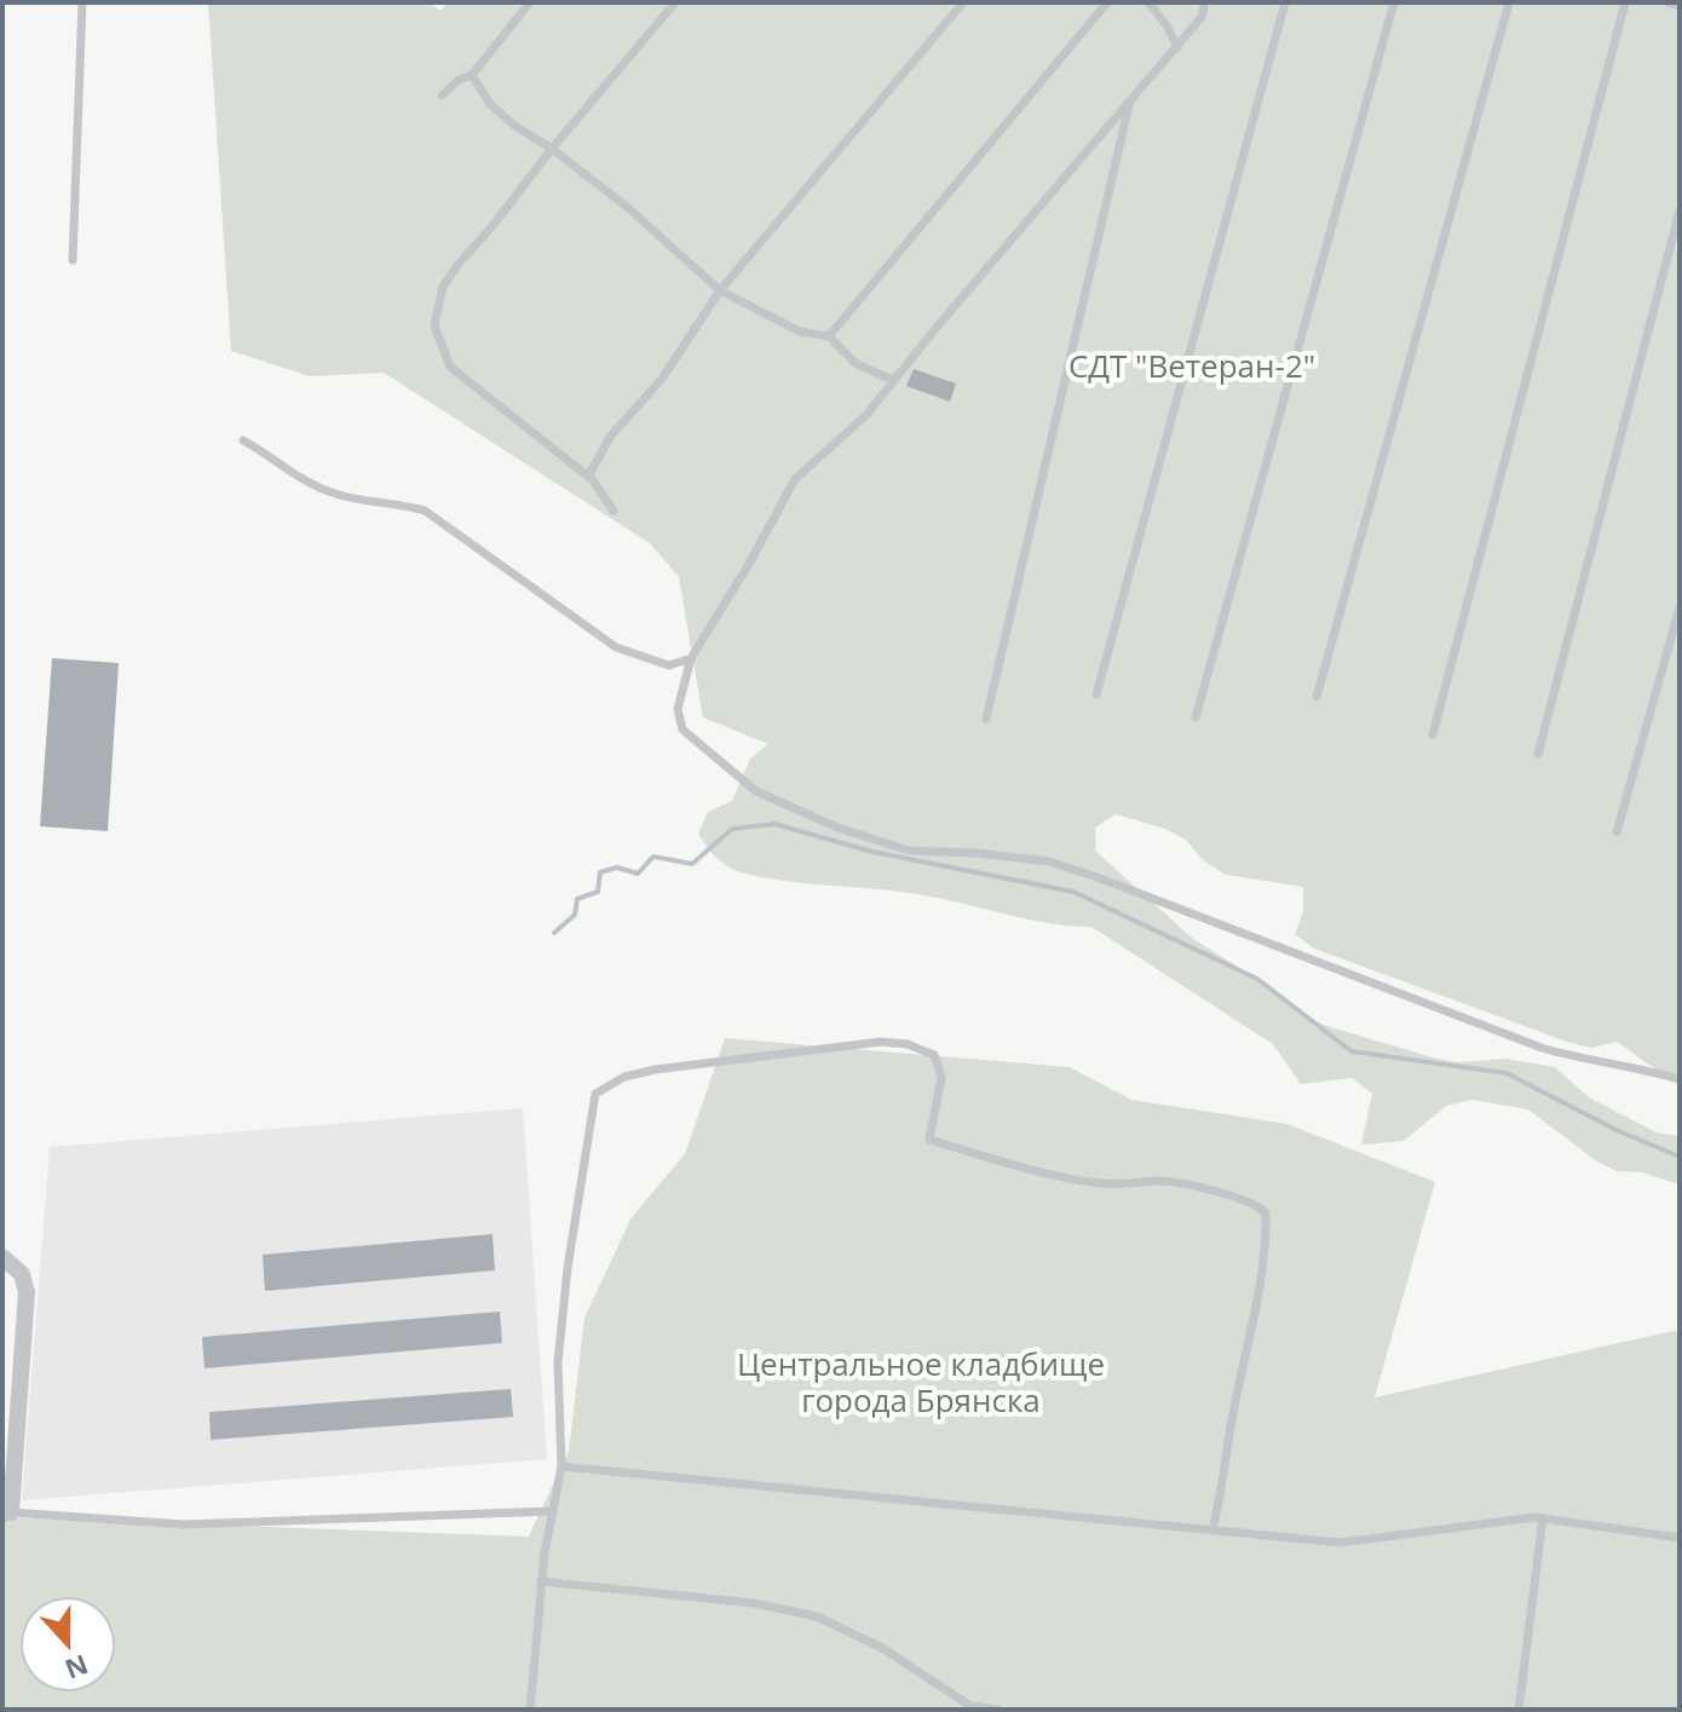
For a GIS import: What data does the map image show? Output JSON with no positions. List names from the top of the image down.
{
  "parks": ["СДТ \"Ветеран-2\"", "Центральное кладбище города Брянска"],
  "north": "bottom"
}
